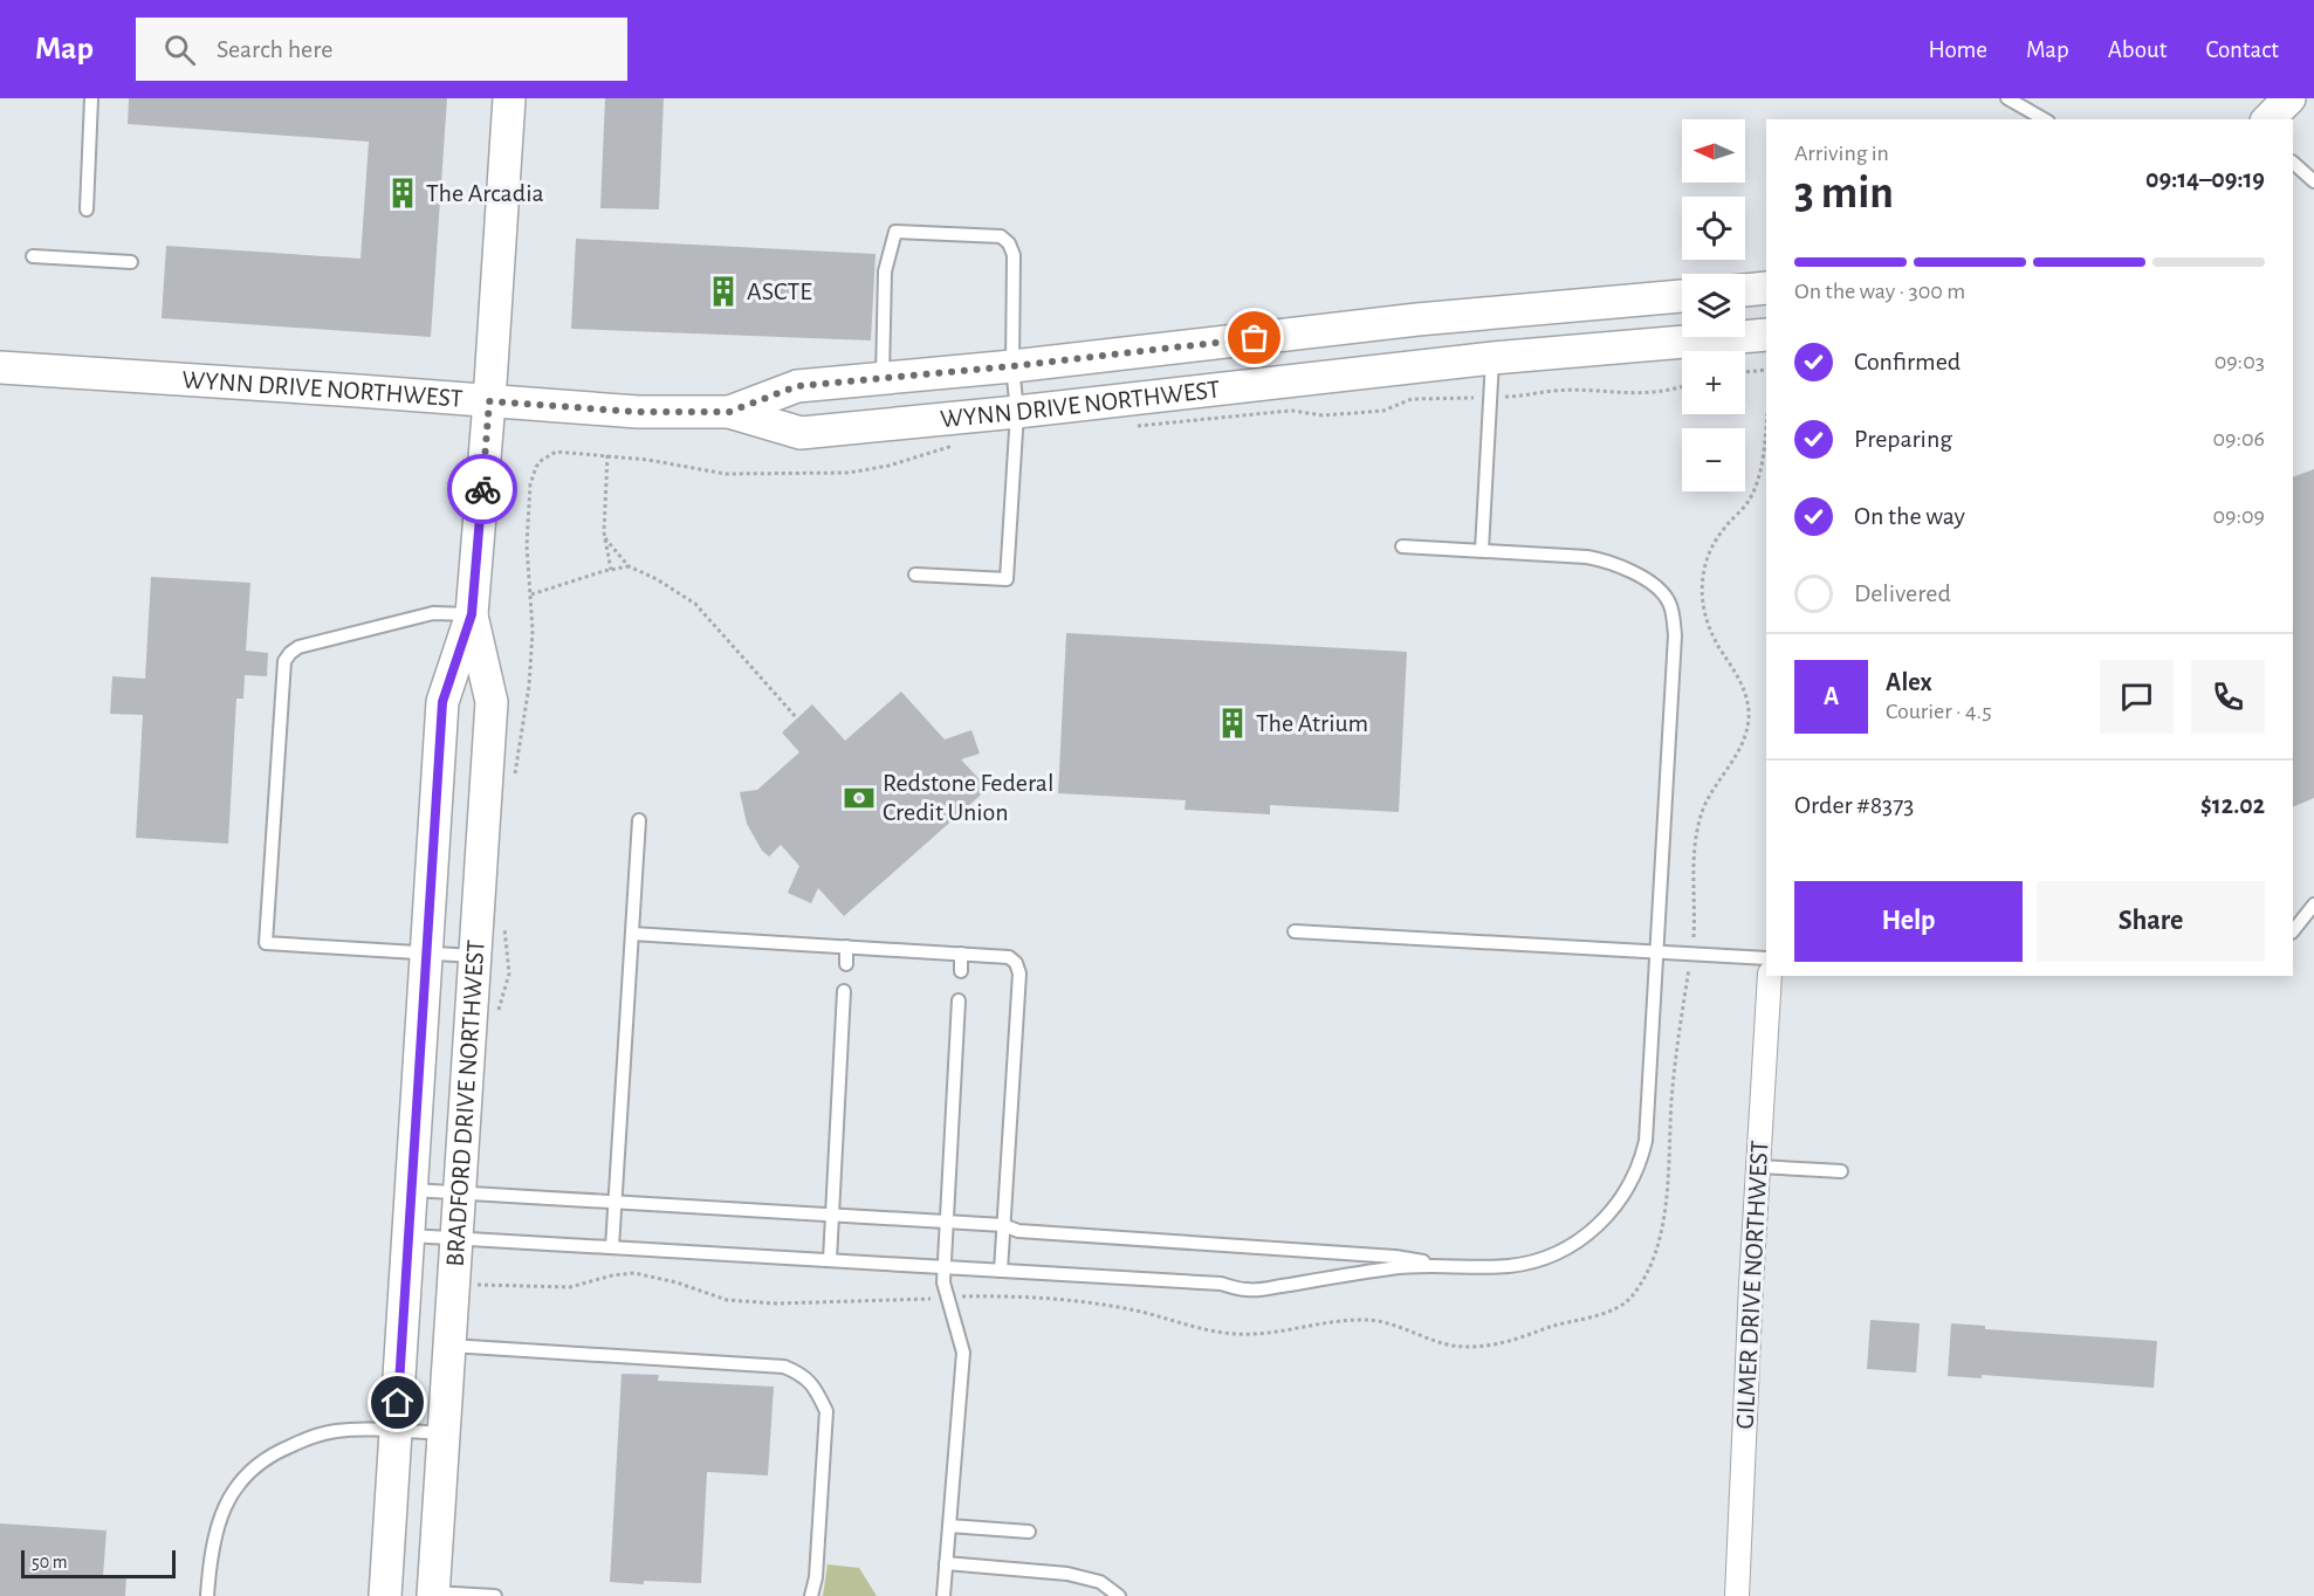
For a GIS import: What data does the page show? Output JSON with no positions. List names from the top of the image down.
{
  "streets": {
    "street": ["WYNN DRIVE NORTHWEST", "BRADFORD DRIVE NORTHWEST", "GILMER DRIVE NORTHWEST"]
  },
  "crossings": [
    ["WYNN DRIVE NORTHWEST", "BRADFORD DRIVE NORTHWEST"]
  ],
  "places": {
    "building": ["The Arcadia", "ASCTE", "The Atrium"],
    "bank": ["Redstone Federal Credit Union"]
  },
  "scale_bar": "50 m",
  "north": "left",
  "page": {
    "header": "Map",
    "search": "Search here",
    "nav": [
      "Home",
      "Map",
      "About",
      "Contact"
    ],
    "map_buttons": ["+", "−"],
    "heading": ["3 min", "Arriving in", "09:14–09:19"],
    "panel": [
      "Alex",
      "Courier · 4.5",
      "Order #8373",
      "$12.02"
    ],
    "bar": "On the way · 300 m",
    "list": [
      ["Confirmed", "09:03"],
      ["Preparing", "09:06"],
      ["On the way", "09:09"],
      "Delivered"
    ],
    "round": "A",
    "buttons": ["Help", "Share"],
    "scale": "50 m"
  }
}
